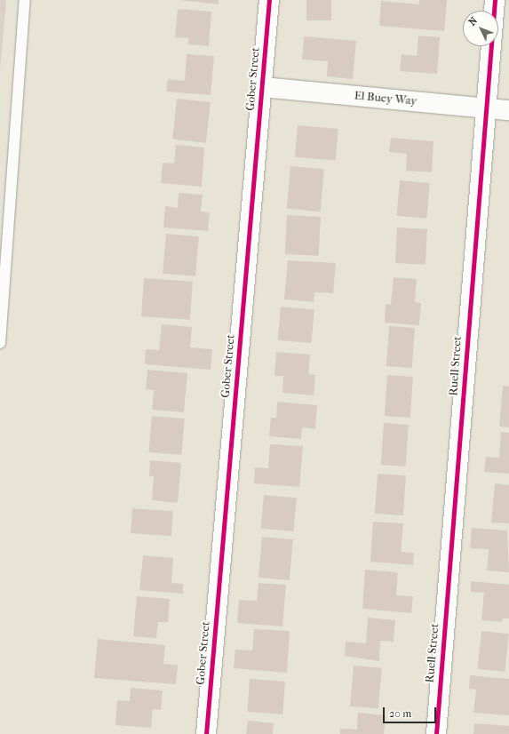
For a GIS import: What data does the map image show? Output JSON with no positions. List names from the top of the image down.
{
  "streets": {
    "street": ["Gober Street", "El Buey Way", "Ruell Street"]
  },
  "crossings": [
    ["Gober Street", "El Buey Way"],
    ["El Buey Way", "Ruell Street"]
  ],
  "scale_bar": "20 m",
  "north": "top left"
}
